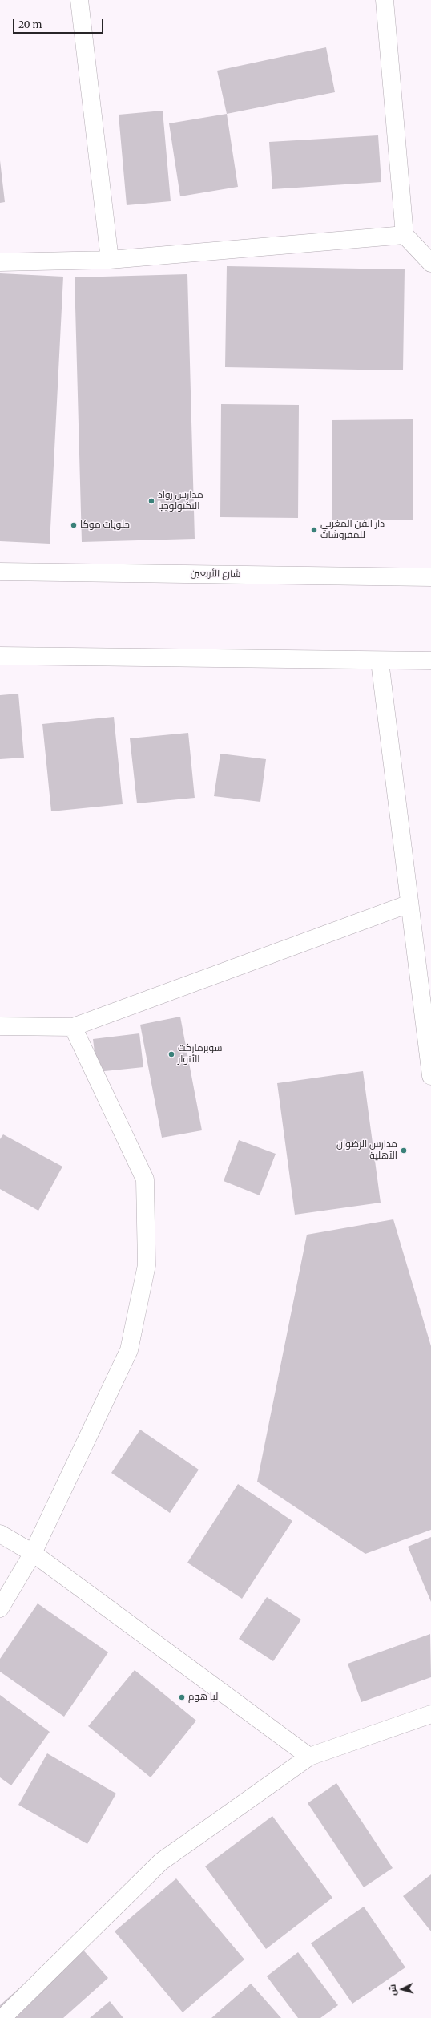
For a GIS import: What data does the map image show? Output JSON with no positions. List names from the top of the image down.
{
  "streets": {
    "street": ["شارع الأربعين"]
  },
  "places": [
    "مدارس رواد التكنولوجيا",
    "حلويات موكا",
    "دار الفن المغربي للمفروشات",
    "سوبرماركت الأنوار",
    "مدارس الرضوان الأهلية",
    "ليا هوم"
  ],
  "scale_bar": "20 m",
  "north": "left"
}
